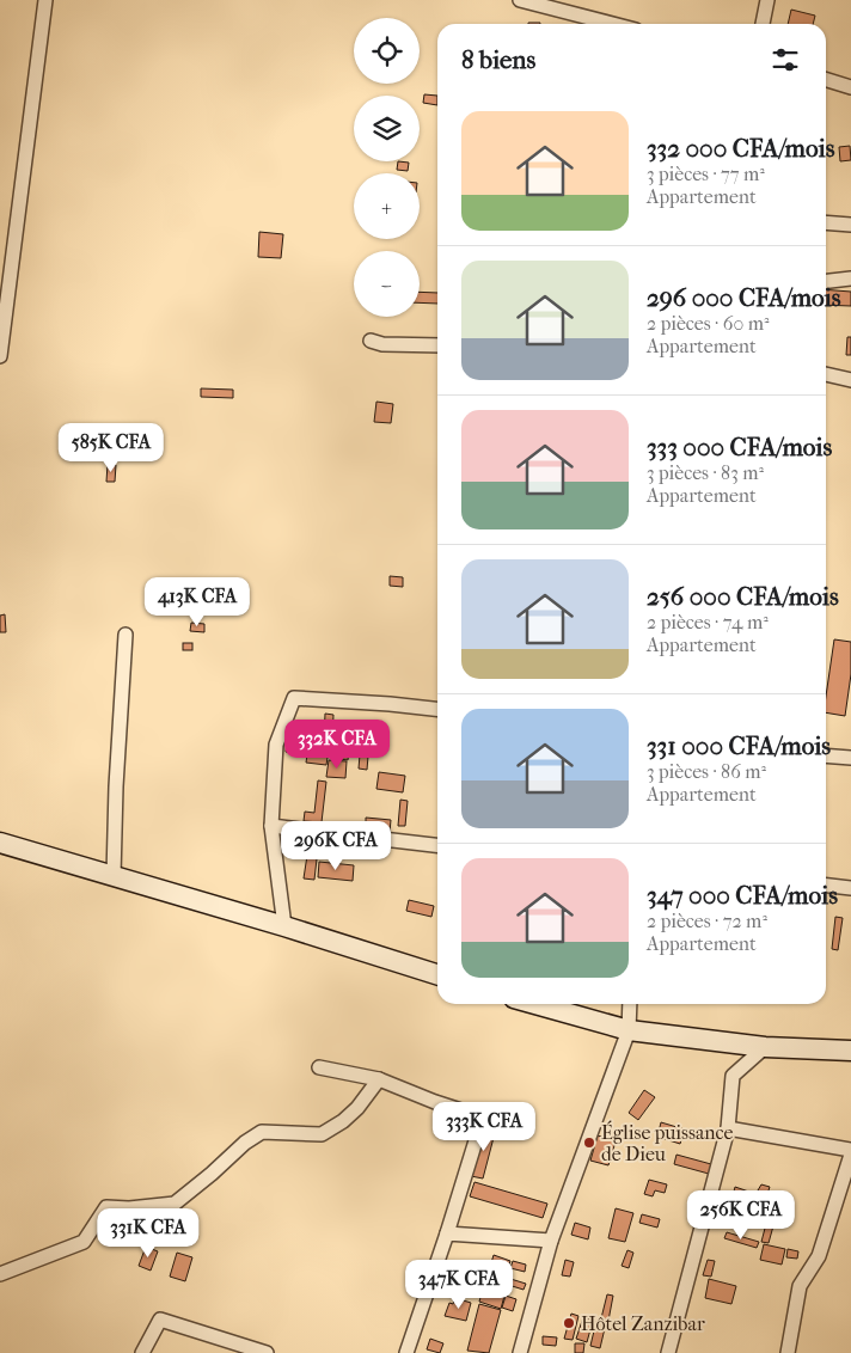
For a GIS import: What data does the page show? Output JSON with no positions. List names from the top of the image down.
{
  "places": ["Église puissance de Dieu", "Hôtel Zanzibar"],
  "page": {
    "map_buttons": ["+", "−"],
    "heading": "8 biens",
    "list": [
      {
        "name": "332 000 CFA/mois",
        "note": "3 pièces · 77 m² · Appartement"
      },
      {
        "name": "296 000 CFA/mois",
        "note": "2 pièces · 60 m² · Appartement"
      },
      {
        "name": "333 000 CFA/mois",
        "note": "3 pièces · 83 m² · Appartement"
      },
      {
        "name": "256 000 CFA/mois",
        "note": "2 pièces · 74 m² · Appartement"
      },
      {
        "name": "331 000 CFA/mois",
        "note": "3 pièces · 86 m² · Appartement"
      },
      {
        "name": "347 000 CFA/mois",
        "note": "2 pièces · 72 m² · Appartement"
      }
    ],
    "price": [
      "585K CFA",
      "413K CFA",
      "332K CFA",
      "296K CFA",
      "333K CFA",
      "256K CFA",
      "331K CFA",
      "347K CFA"
    ]
  }
}
